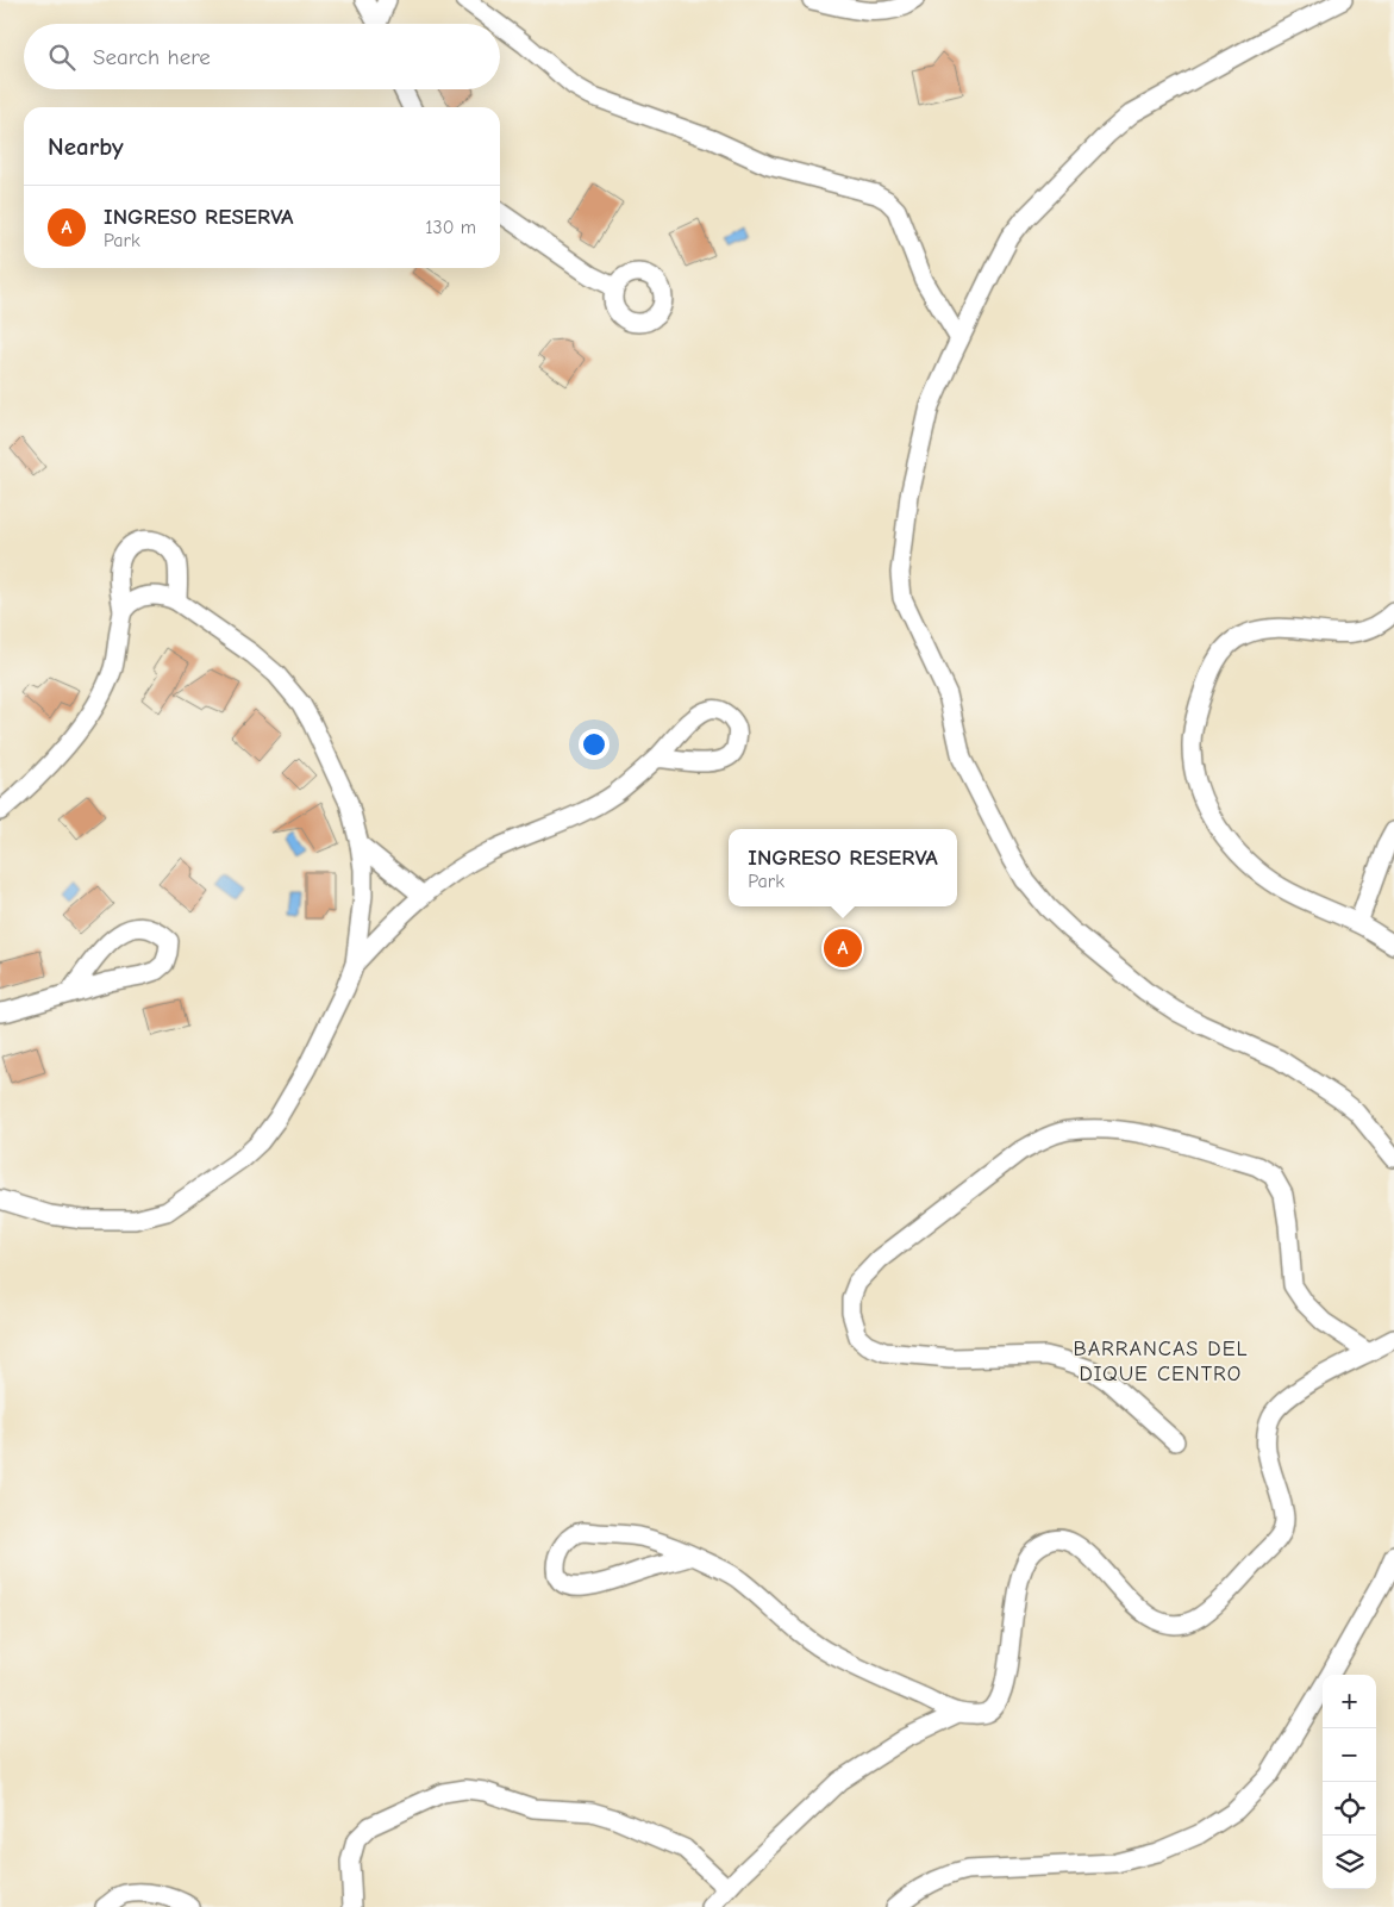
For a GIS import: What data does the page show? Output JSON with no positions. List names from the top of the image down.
{
  "districts": ["BARRANCAS DEL DIQUE CENTRO"],
  "page": {
    "search": "Search here",
    "heading": "Nearby",
    "list": [
      {
        "mark": "A",
        "name": "INGRESO RESERVA",
        "note": "Park",
        "value": "130 m"
      }
    ],
    "popup": ["INGRESO RESERVA", "Park"],
    "pins": "A",
    "map_buttons": ["+", "−"]
  }
}
